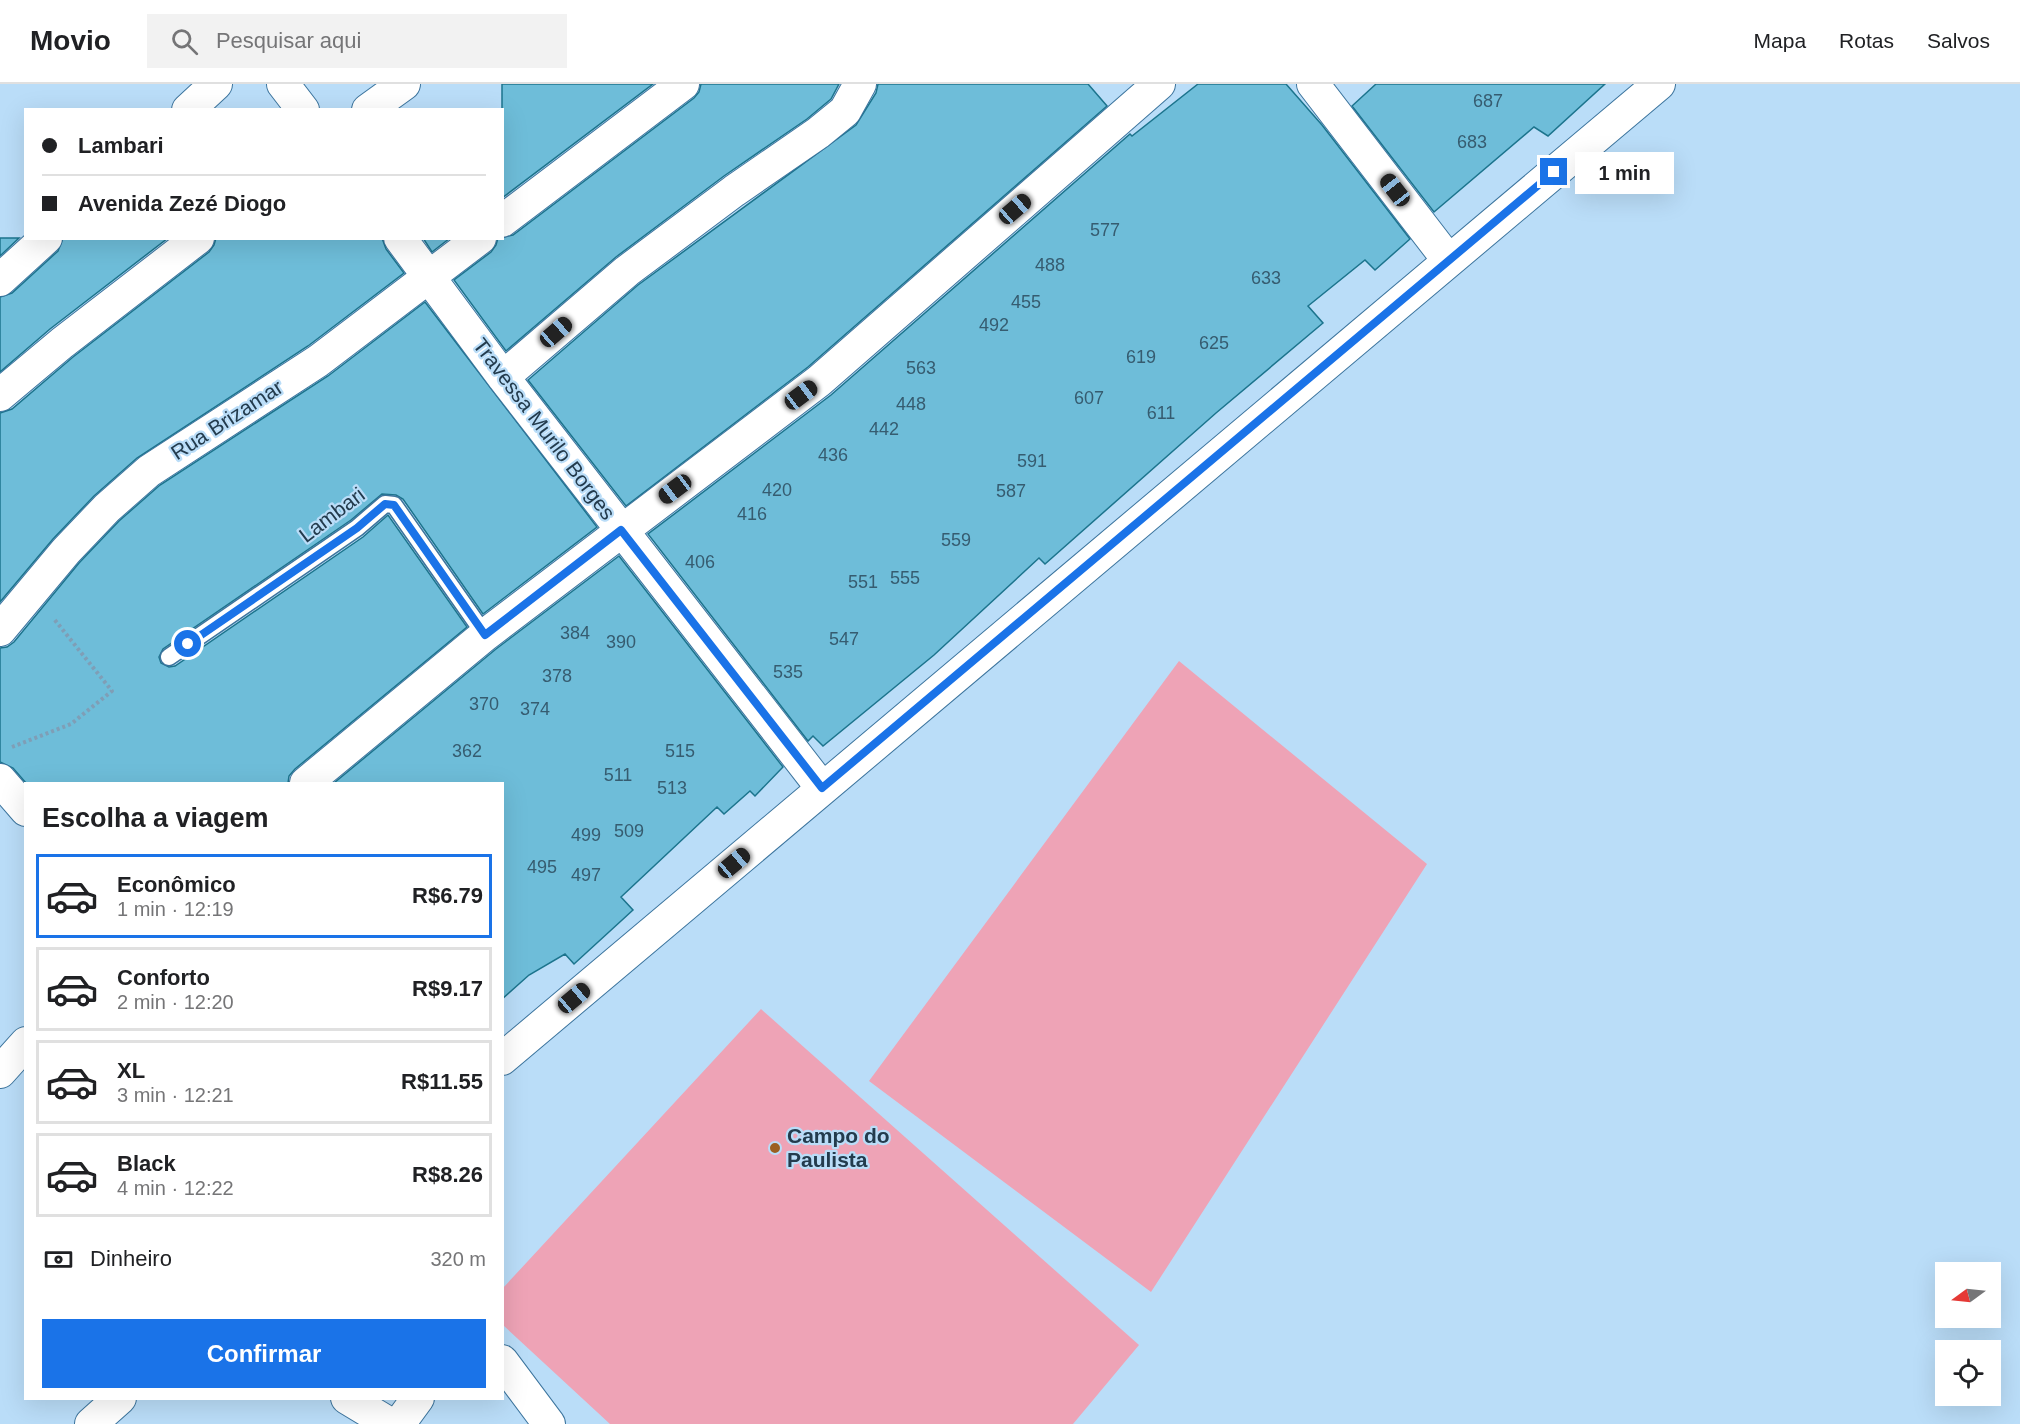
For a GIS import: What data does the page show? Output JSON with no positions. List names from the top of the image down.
{
  "streets": {
    "street": ["Rua Brizamar", "Travessa Murilo Borges"],
    "lane": ["Lambari"]
  },
  "crossings": [
    ["Rua Brizamar", "Travessa Murilo Borges"]
  ],
  "places": ["Campo do Paulista"],
  "house_numbers": [
    "687",
    "683",
    "577",
    "488",
    "633",
    "455",
    "492",
    "625",
    "619",
    "563",
    "607",
    "448",
    "611",
    "442",
    "436",
    "591",
    "420",
    "587",
    "416",
    "559",
    "406",
    "555",
    "551",
    "384",
    "547",
    "390",
    "535",
    "378",
    "370",
    "374",
    "362",
    "515",
    "511",
    "513",
    "509",
    "499",
    "495",
    "497"
  ],
  "north": "left",
  "page": {
    "header": "Movio",
    "search": "Pesquisar aqui",
    "nav": ["Mapa", "Rotas", "Salvos"],
    "banner": ["Lambari", "Avenida Zezé Diogo"],
    "bubble": "1 min",
    "heading": "Escolha a viagem",
    "list": [
      {
        "name": "Econômico",
        "note": "1 min · 12:19",
        "value": "R$6.79"
      },
      {
        "name": "Conforto",
        "note": "2 min · 12:20",
        "value": "R$9.17"
      },
      {
        "name": "XL",
        "note": "3 min · 12:21",
        "value": "R$11.55"
      },
      {
        "name": "Black",
        "note": "4 min · 12:22",
        "value": "R$8.26"
      }
    ],
    "pay": ["Dinheiro", "320 m"],
    "buttons": "Confirmar"
  }
}
